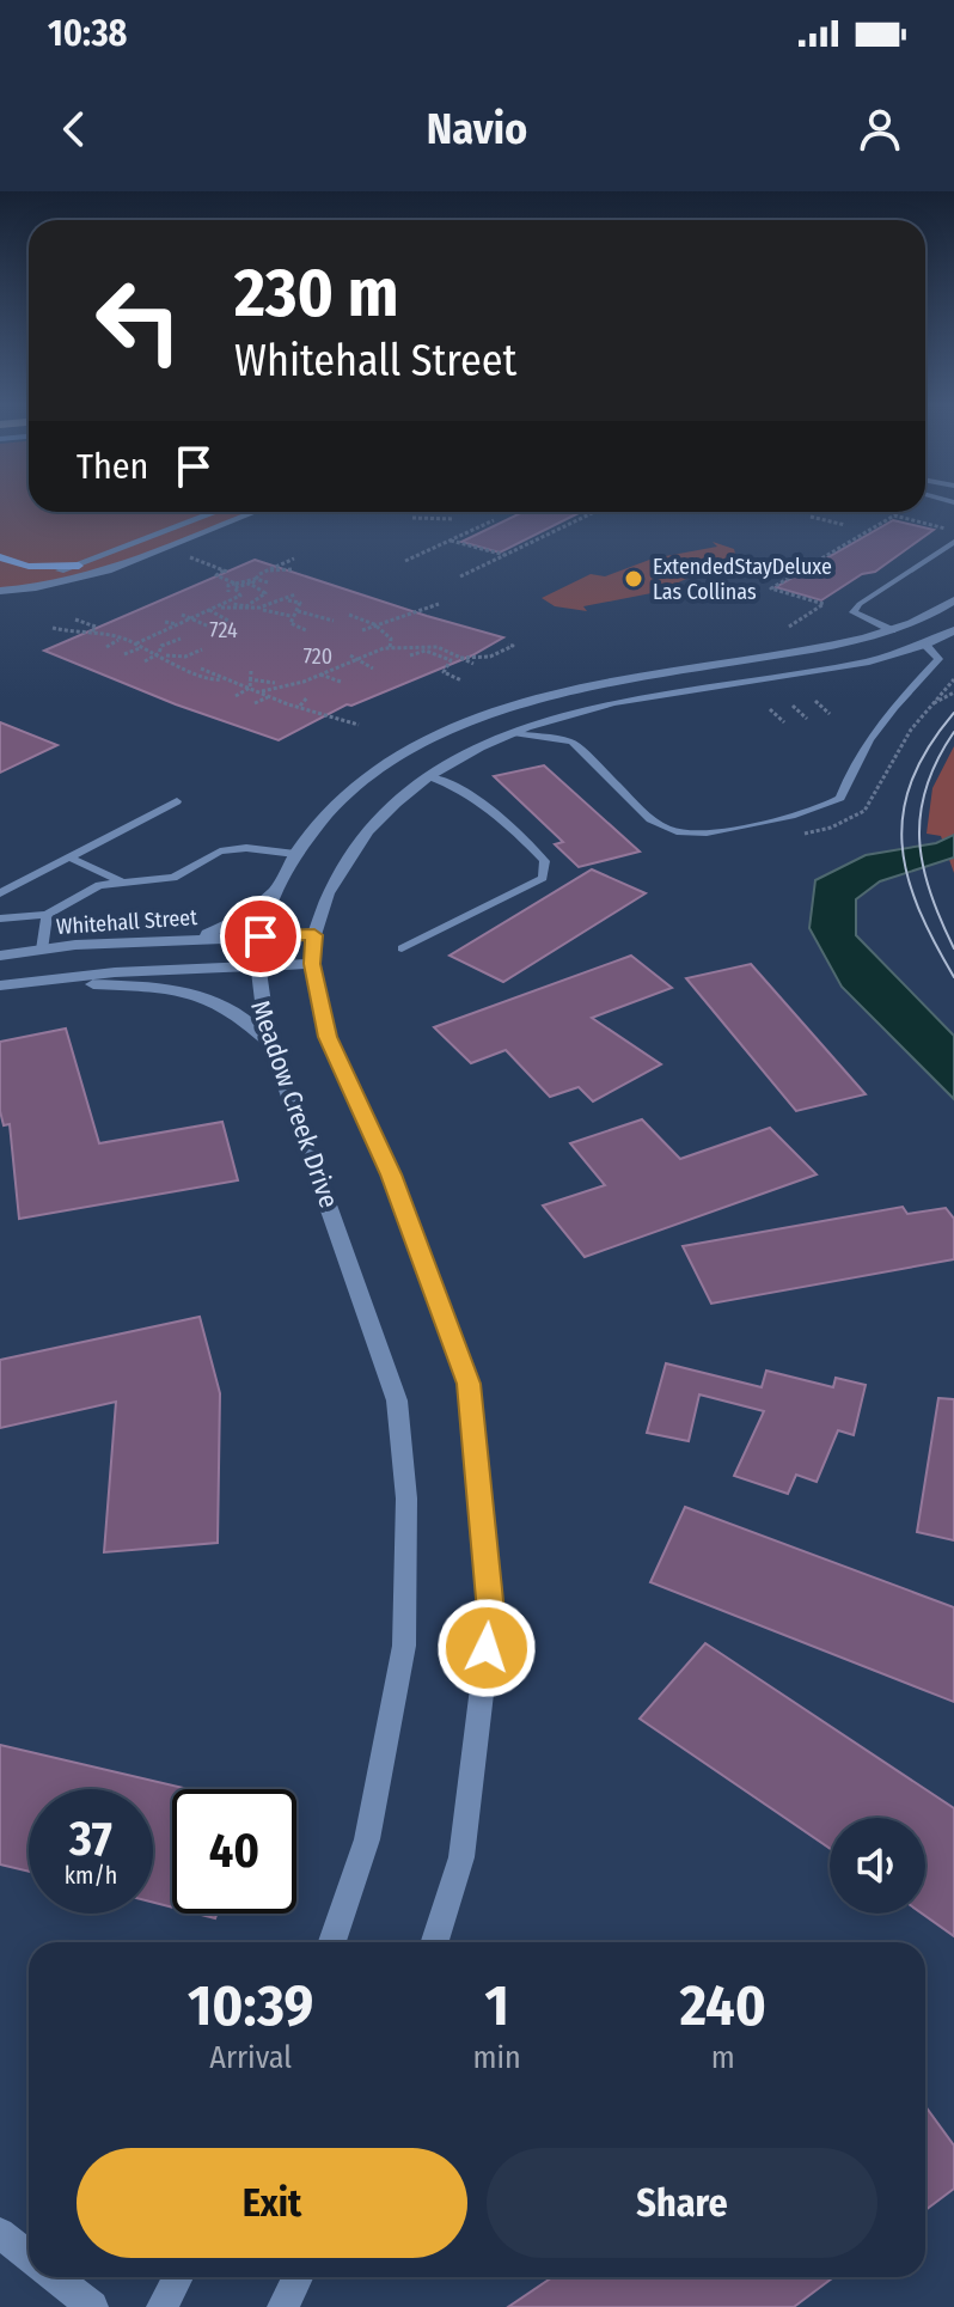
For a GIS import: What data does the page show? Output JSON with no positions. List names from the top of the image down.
{
  "streets": {
    "street": ["Whitehall Street", "Meadow Creek Drive"]
  },
  "crossings": [
    ["Whitehall Street", "Meadow Creek Drive"]
  ],
  "places": ["ExtendedStayDeluxe Las Collinas"],
  "house_numbers": ["724", "720"],
  "page": {
    "status": "10:38",
    "header": "Navio",
    "turn": ["230 m", "Whitehall Street"],
    "then": "Then",
    "speed": "37 km/h",
    "limit": "40",
    "eta": [
      "10:39",
      "Arrival",
      "1",
      "min",
      "240",
      "m"
    ],
    "buttons": ["Exit", "Share"]
  }
}
